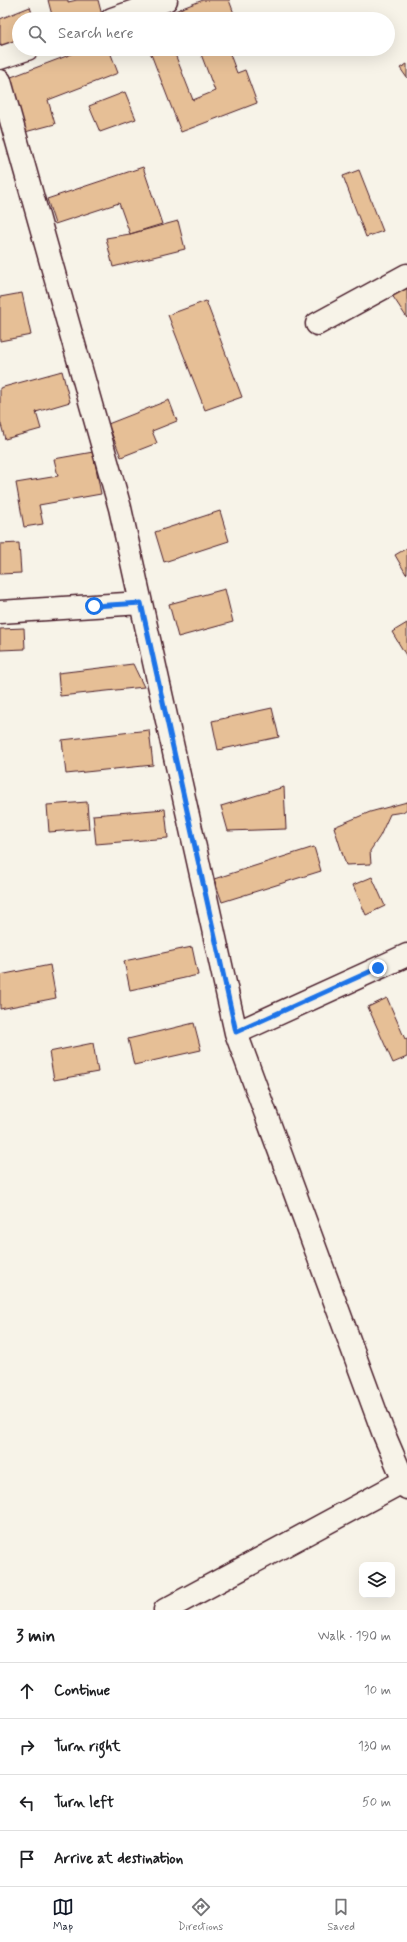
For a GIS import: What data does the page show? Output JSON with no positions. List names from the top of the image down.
{
  "page": {
    "search": "Search here",
    "heading": ["3 min", "Walk · 190 m"],
    "list": [
      ["Continue", "10 m"],
      ["Turn right", "130 m"],
      ["Turn left", "50 m"],
      "Arrive at destination"
    ],
    "nav": ["Map", "Directions", "Saved"]
  }
}
